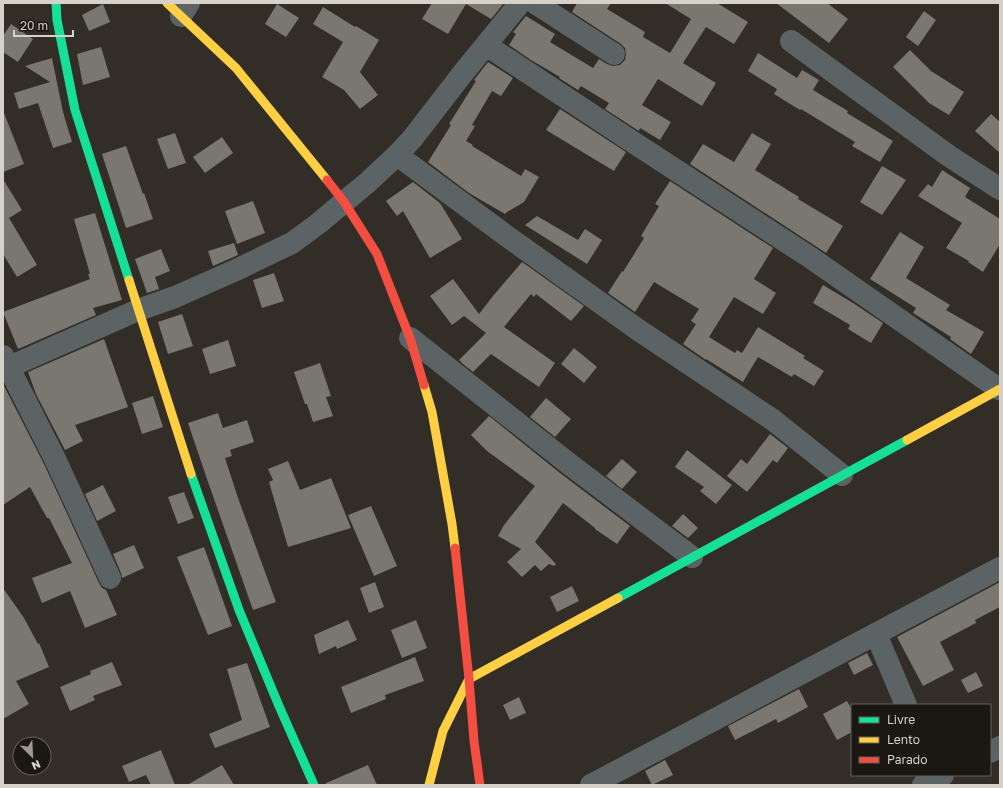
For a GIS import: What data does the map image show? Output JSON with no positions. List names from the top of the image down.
{
  "legend": ["Livre", "Lento", "Parado"],
  "scale_bar": "20 m",
  "north": "bottom right"
}
